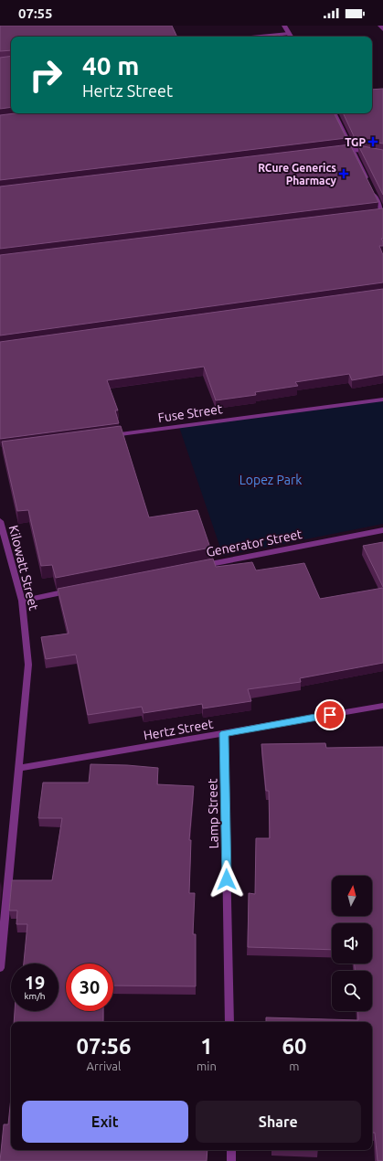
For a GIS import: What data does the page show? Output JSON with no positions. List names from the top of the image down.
{
  "streets": {
    "street": [
      "Fuse Street",
      "Generator Street",
      "Kilowatt Street",
      "Hertz Street",
      "Lamp Street"
    ]
  },
  "crossings": [
    ["Kilowatt Street", "Hertz Street"],
    ["Hertz Street", "Lamp Street"]
  ],
  "parks": ["Lopez Park"],
  "places": {
    "health": ["TGP", "RCure Generics Pharmacy"]
  },
  "north": "top",
  "page": {
    "status": "07:55",
    "turn": ["40 m", "Hertz Street"],
    "speed": "19 km/h",
    "limit": "30",
    "eta": [
      "07:56",
      "Arrival",
      "1",
      "min",
      "60",
      "m"
    ],
    "buttons": ["Exit", "Share"]
  }
}
